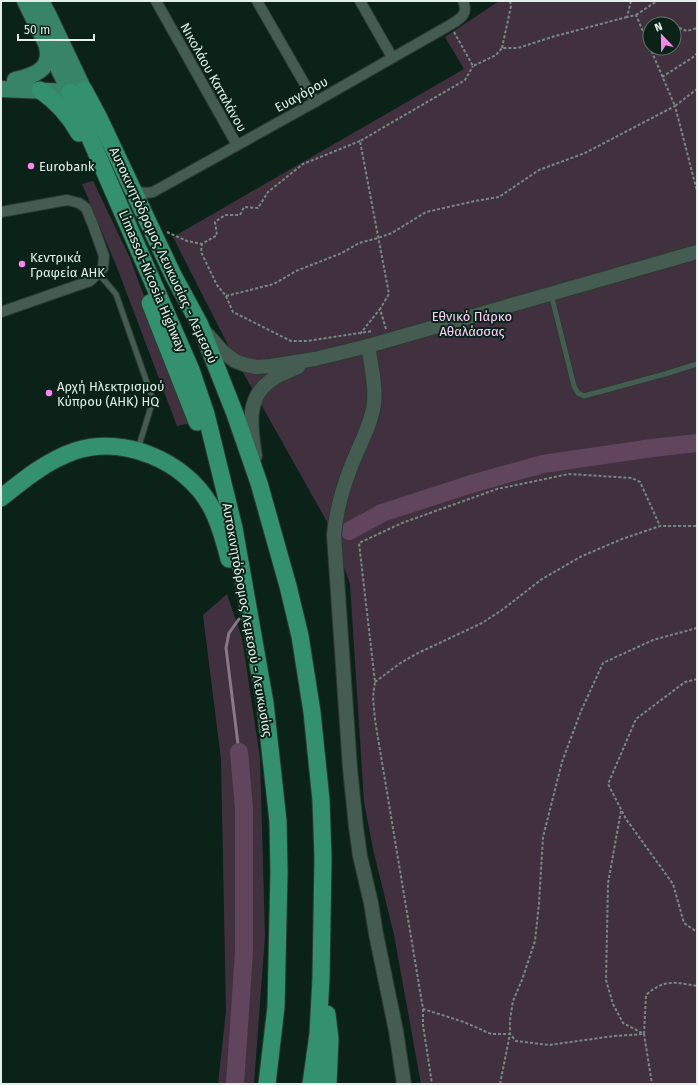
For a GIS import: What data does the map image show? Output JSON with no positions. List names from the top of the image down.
{
  "streets": {
    "highway": ["Αυτοκινητόδρομος Λευκωσίας - Λεμεσού", "Limassol-Nicosia Highway", "Αυτοκινητόδρομος Λεμεσού - Λευκωσίας"],
    "street": ["Νικολάου Καταλάνου", "Ευαγόρου"]
  },
  "crossings": [
    ["Νικολάου Καταλάνου", "Ευαγόρου"],
    ["Ευαγόρου", "Αυτοκινητόδρομος Λευκωσίας - Λεμεσού"],
    ["Αυτοκινητόδρομος Λευκωσίας - Λεμεσού", "Limassol-Nicosia Highway"],
    ["Limassol-Nicosia Highway", "Αυτοκινητόδρομος Λεμεσού - Λευκωσίας"]
  ],
  "parks": ["Εθνικό Πάρκο Αθαλάσσας"],
  "places": ["Eurobank", "Κεντρικά Γραφεία ΑΗΚ", "Αρχή Ηλεκτρισμού Κύπρου (ΑΗΚ) HQ"],
  "scale_bar": "50 m",
  "north": "top"
}
